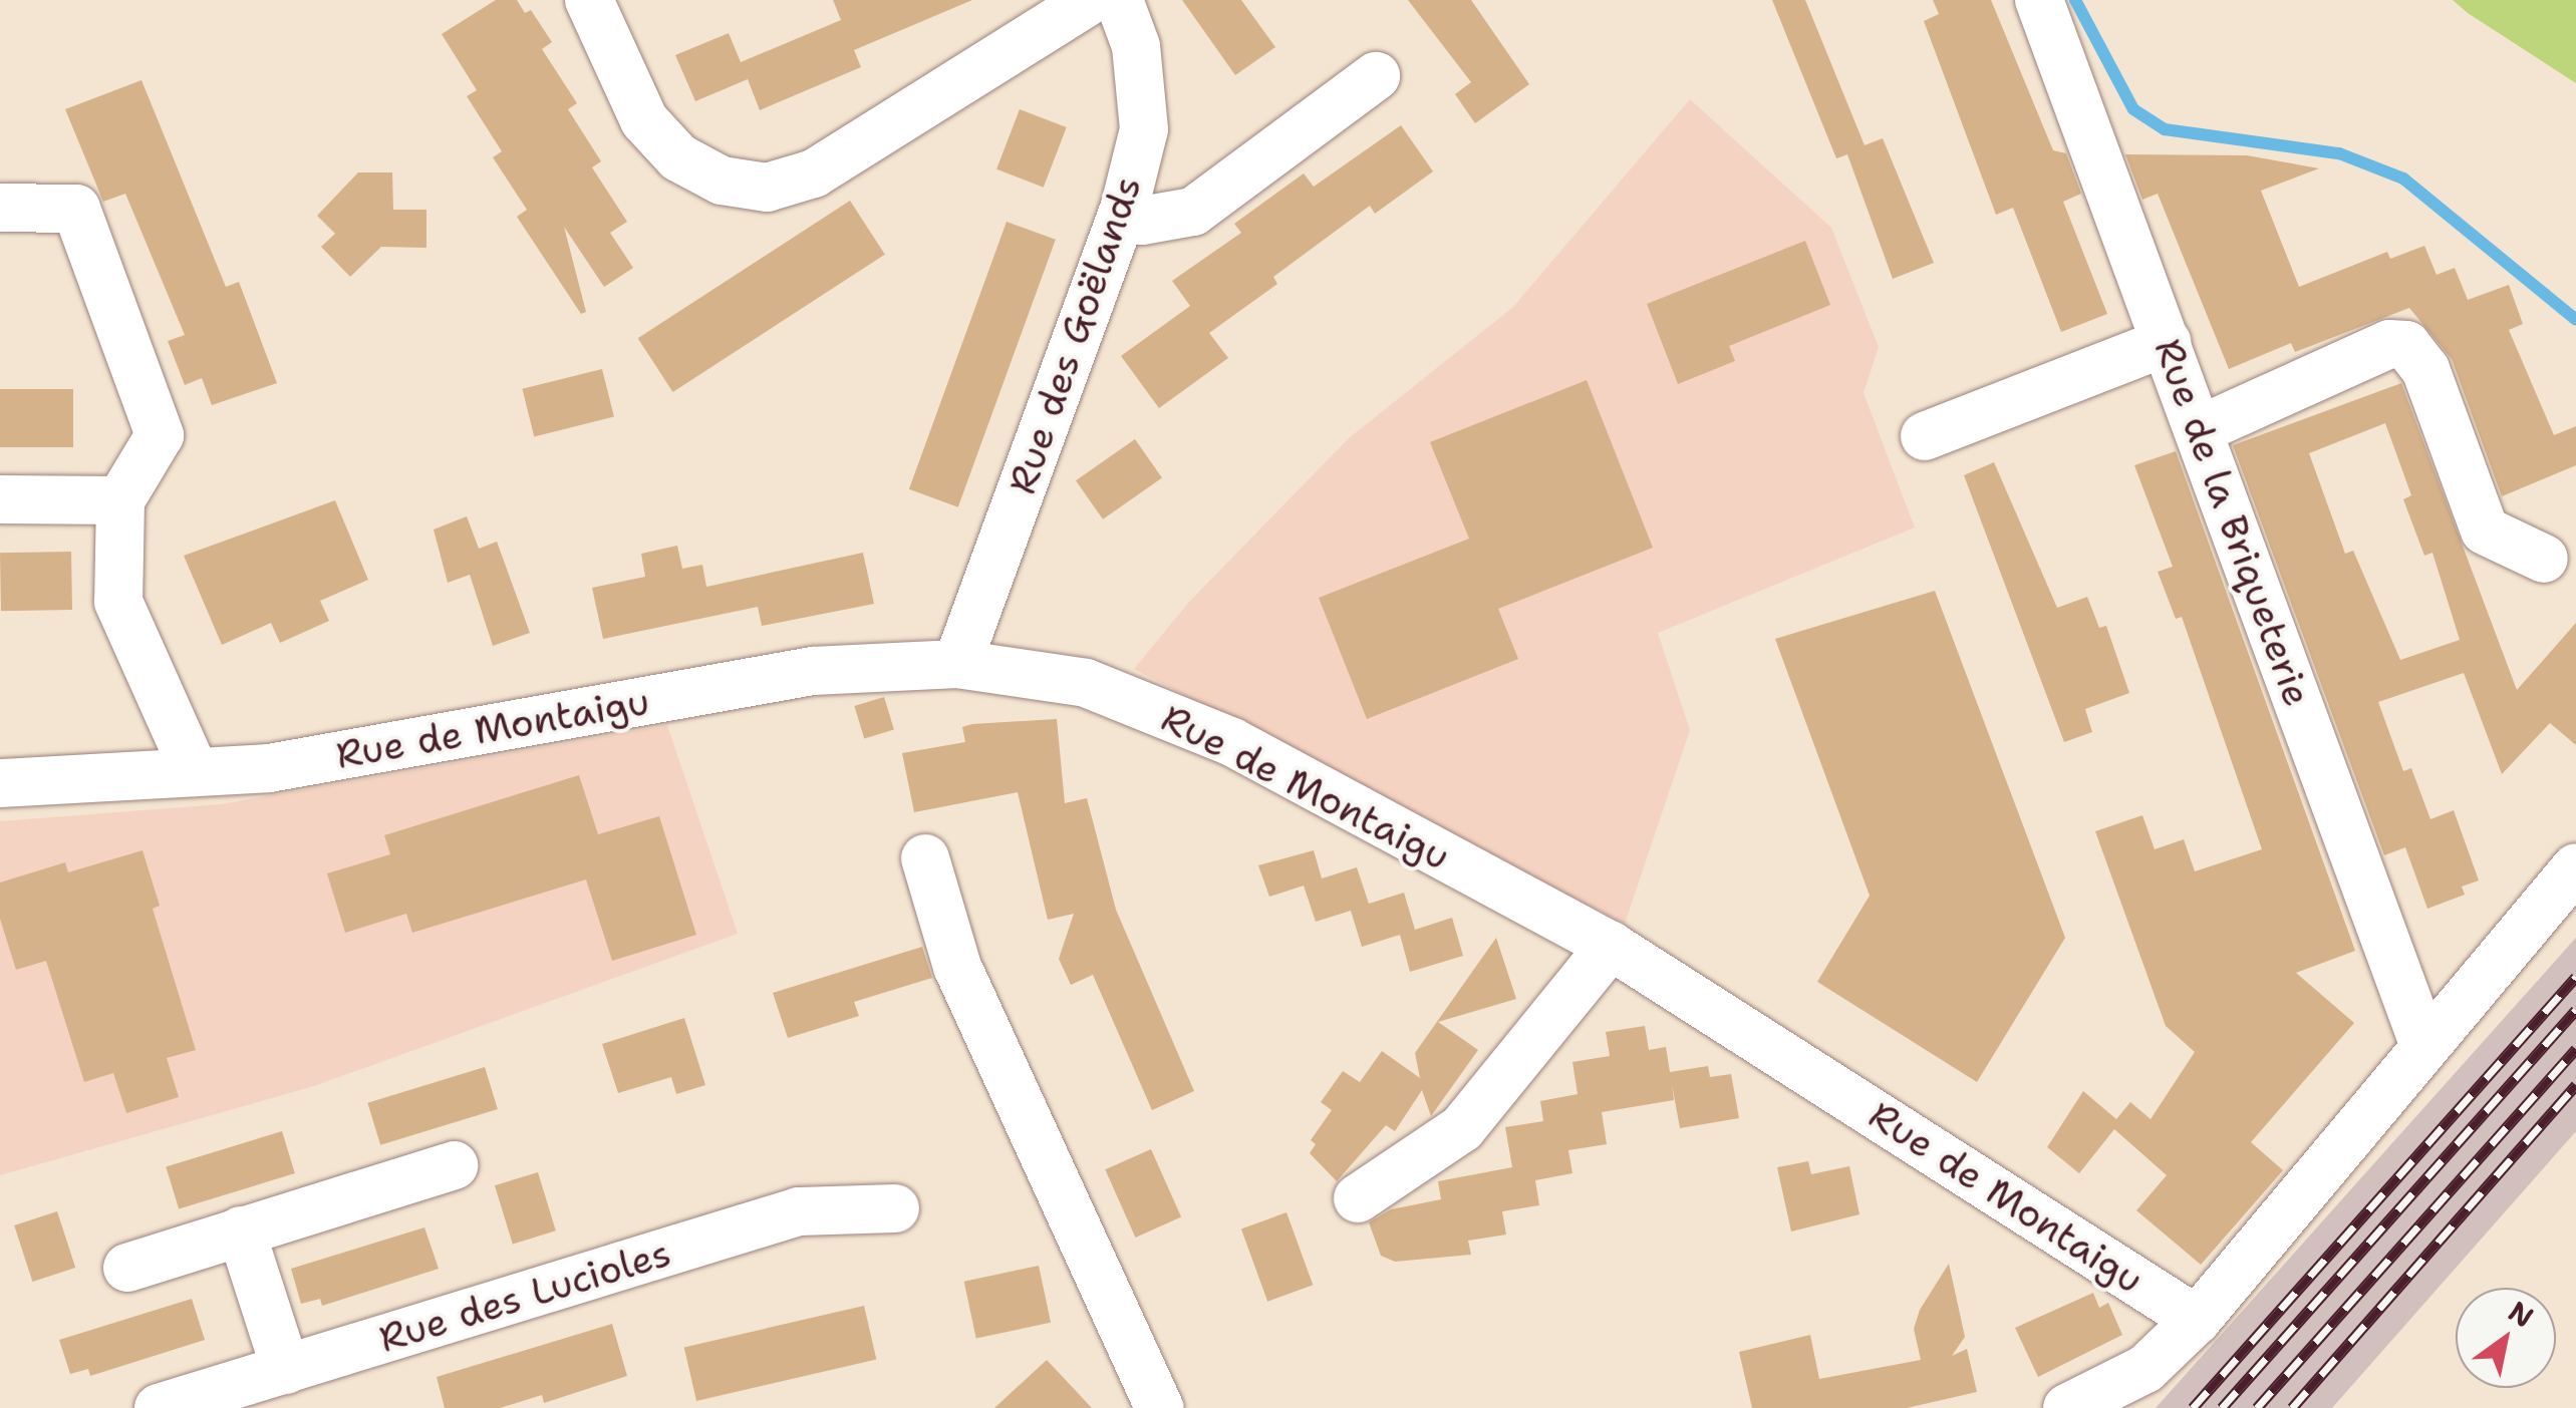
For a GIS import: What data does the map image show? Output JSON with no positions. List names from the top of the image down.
{
  "streets": {
    "street": [
      "Rue des Goëlands",
      "Rue de la Briqueterie",
      "Rue de Montaigu",
      "Rue des Lucioles"
    ]
  },
  "crossings": [
    ["Rue des Goëlands", "Rue de Montaigu"]
  ],
  "north": "top right"
}
